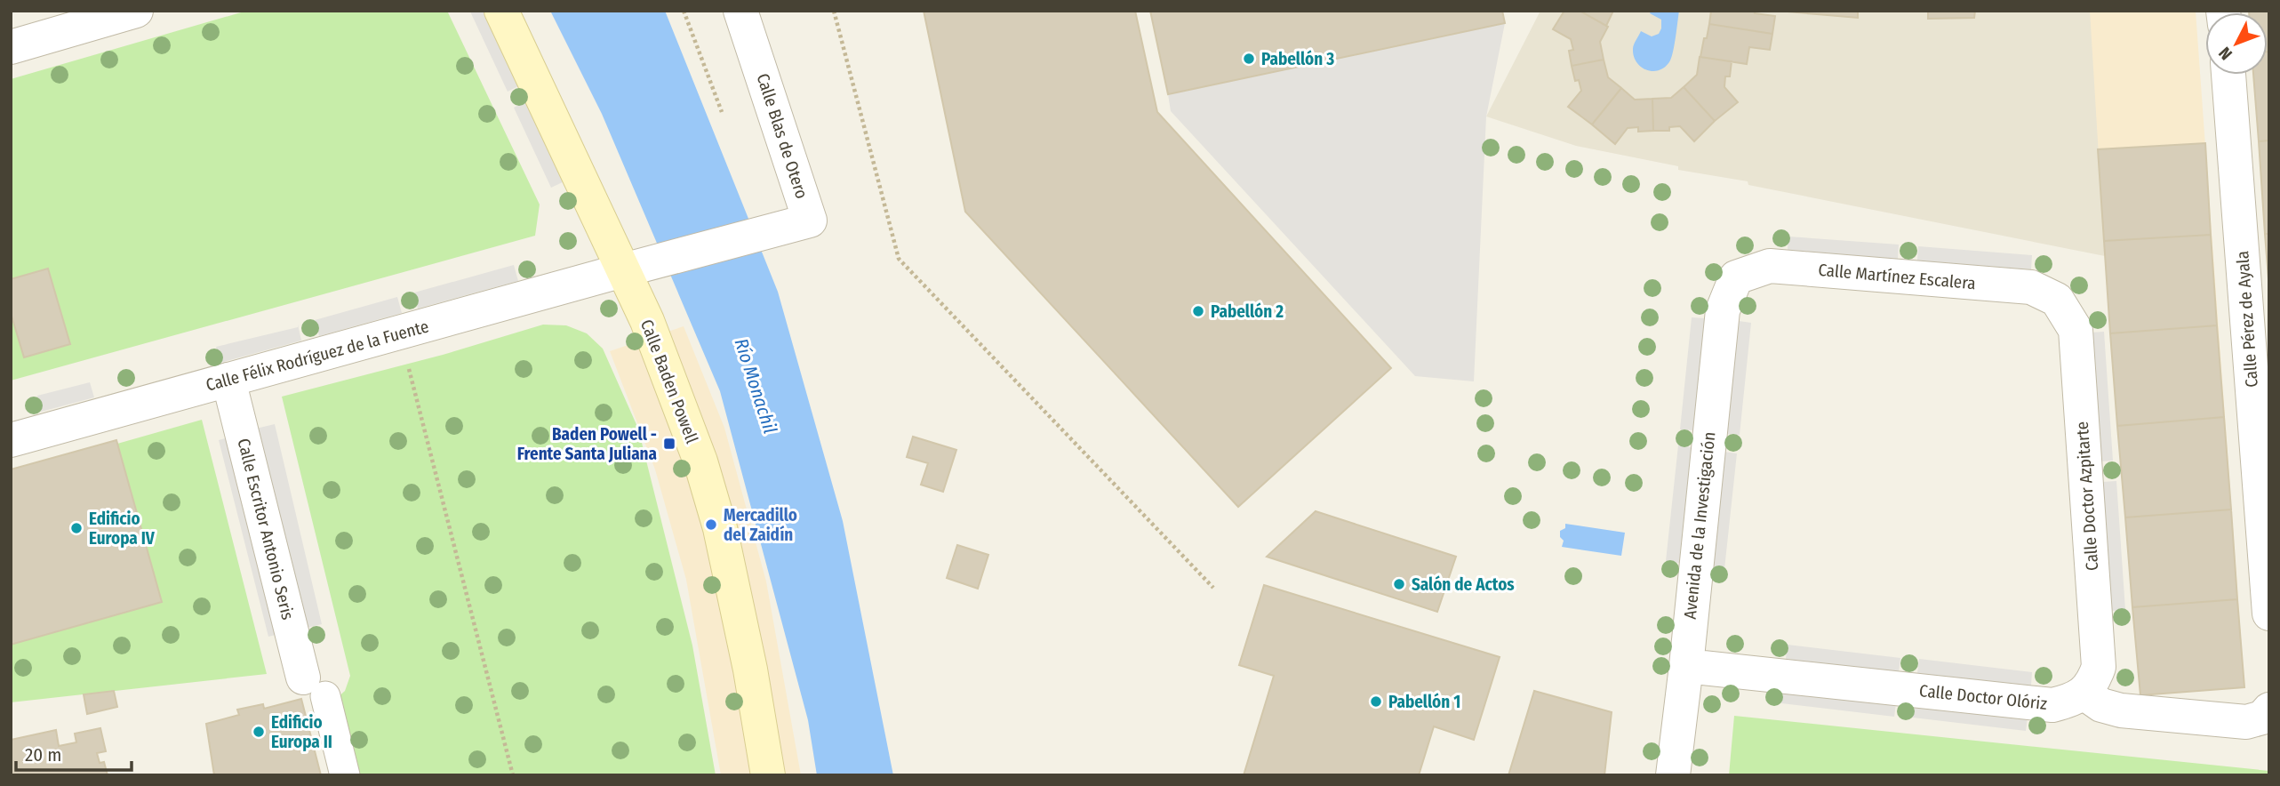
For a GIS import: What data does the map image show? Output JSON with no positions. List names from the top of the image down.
{
  "streets": {
    "main road": ["Calle Baden Powell"],
    "street": [
      "Calle Blas de Otero",
      "Calle Martínez Escalera",
      "Calle Pérez de Ayala",
      "Calle Félix Rodríguez de la Fuente",
      "Calle Doctor Azpitarte",
      "Avenida de la Investigación",
      "Calle Escritor Antonio Seris",
      "Calle Doctor Olóriz"
    ]
  },
  "crossings": [
    ["Calle Blas de Otero", "Calle Félix Rodríguez de la Fuente"],
    ["Calle Blas de Otero", "Calle Baden Powell"],
    ["Calle Martínez Escalera", "Calle Doctor Azpitarte"],
    ["Calle Martínez Escalera", "Avenida de la Investigación"],
    ["Calle Félix Rodríguez de la Fuente", "Calle Baden Powell"],
    ["Calle Félix Rodríguez de la Fuente", "Calle Escritor Antonio Seris"],
    ["Calle Doctor Azpitarte", "Calle Doctor Olóriz"],
    ["Avenida de la Investigación", "Calle Doctor Olóriz"]
  ],
  "water": ["Río Monachil"],
  "places": {
    "other": [
      "Pabellón 3",
      "Pabellón 2",
      "Mercadillo del Zaidín",
      "Edificio Europa IV",
      "Salón de Actos",
      "Pabellón 1",
      "Edificio Europa II"
    ],
    "transit": ["Baden Powell - Frente Santa Juliana"]
  },
  "scale_bar": "20 m",
  "north": "bottom left"
}
